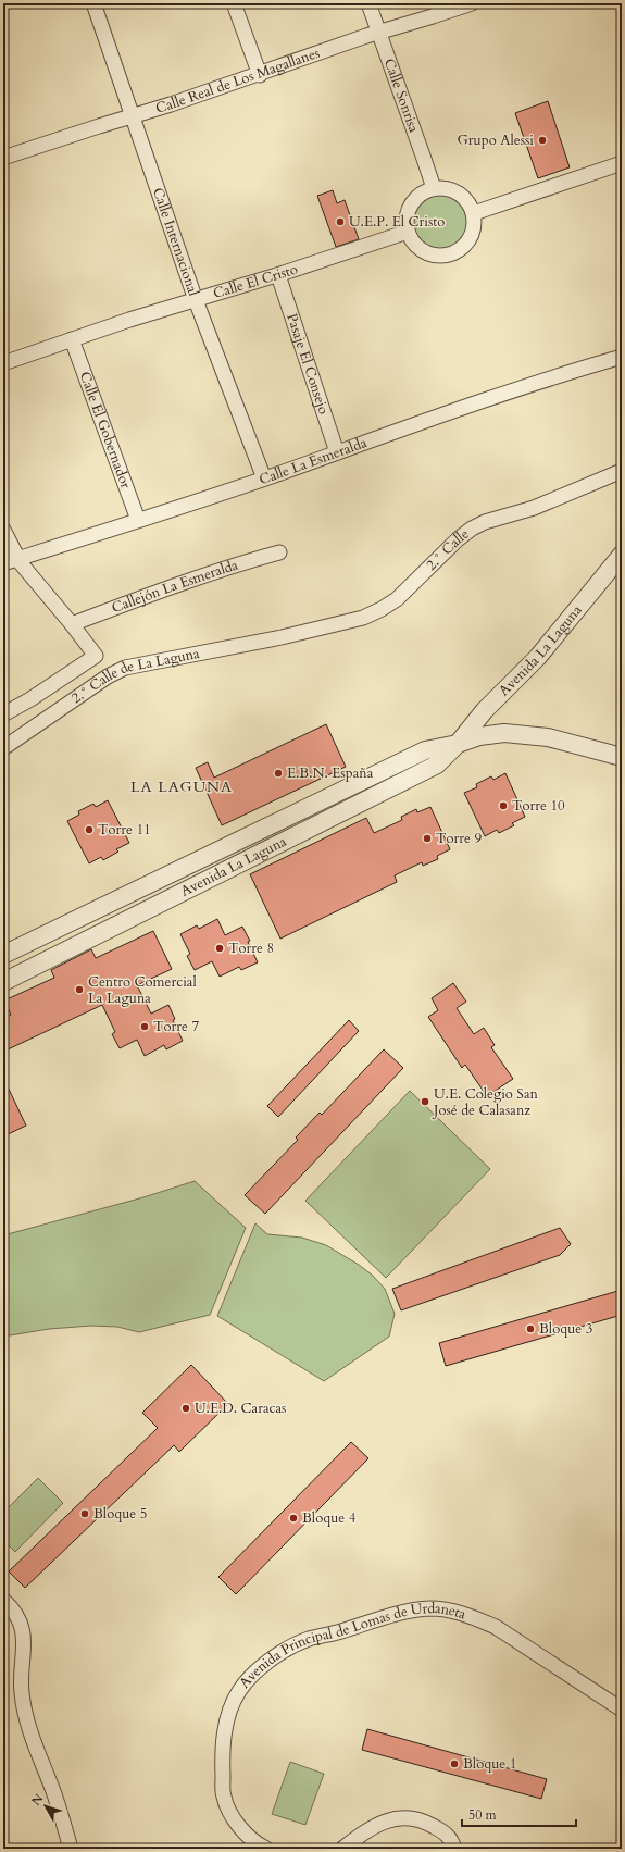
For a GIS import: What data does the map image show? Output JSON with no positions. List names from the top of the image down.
{
  "streets": {
    "street": [
      "Calle Real de Los Magallanes",
      "Calle Sonrisa",
      "Calle Internacional",
      "Calle El Cristo",
      "Pasaje El Consejo",
      "Calle El Gobernador",
      "Calle La Esmeralda",
      "2.° Calle",
      "Callejón La Esmeralda",
      "Avenida La Laguna",
      "2.° Calle de La Laguna",
      "Avenida Principal de Lomas de Urdaneta"
    ]
  },
  "crossings": [
    ["Calle Real de Los Magallanes", "Calle Sonrisa"],
    ["Calle Real de Los Magallanes", "Calle Internacional"],
    ["Calle Sonrisa", "Calle El Cristo"],
    ["Calle Internacional", "Calle El Cristo"],
    ["Calle Internacional", "Calle La Esmeralda"],
    ["Calle El Cristo", "Pasaje El Consejo"],
    ["Calle El Cristo", "Calle El Gobernador"],
    ["Pasaje El Consejo", "Calle La Esmeralda"],
    ["Calle El Gobernador", "Calle La Esmeralda"],
    ["2.° Calle", "2.° Calle de La Laguna"],
    ["Callejón La Esmeralda", "2.° Calle de La Laguna"]
  ],
  "districts": ["LA LAGUNA"],
  "places": [
    "Grupo Alessi",
    "U.E.P. El Cristo",
    "E.B.N. España",
    "Torre 10",
    "Torre 11",
    "Torre 9",
    "Torre 8",
    "Centro Comercial La Laguna",
    "Torre 7",
    "U.E. Colegio San José de Calasanz",
    "Bloque 3",
    "U.E.D. Caracas",
    "Bloque 5",
    "Bloque 4",
    "Bloque 1"
  ],
  "scale_bar": "50 m",
  "north": "top left"
}
